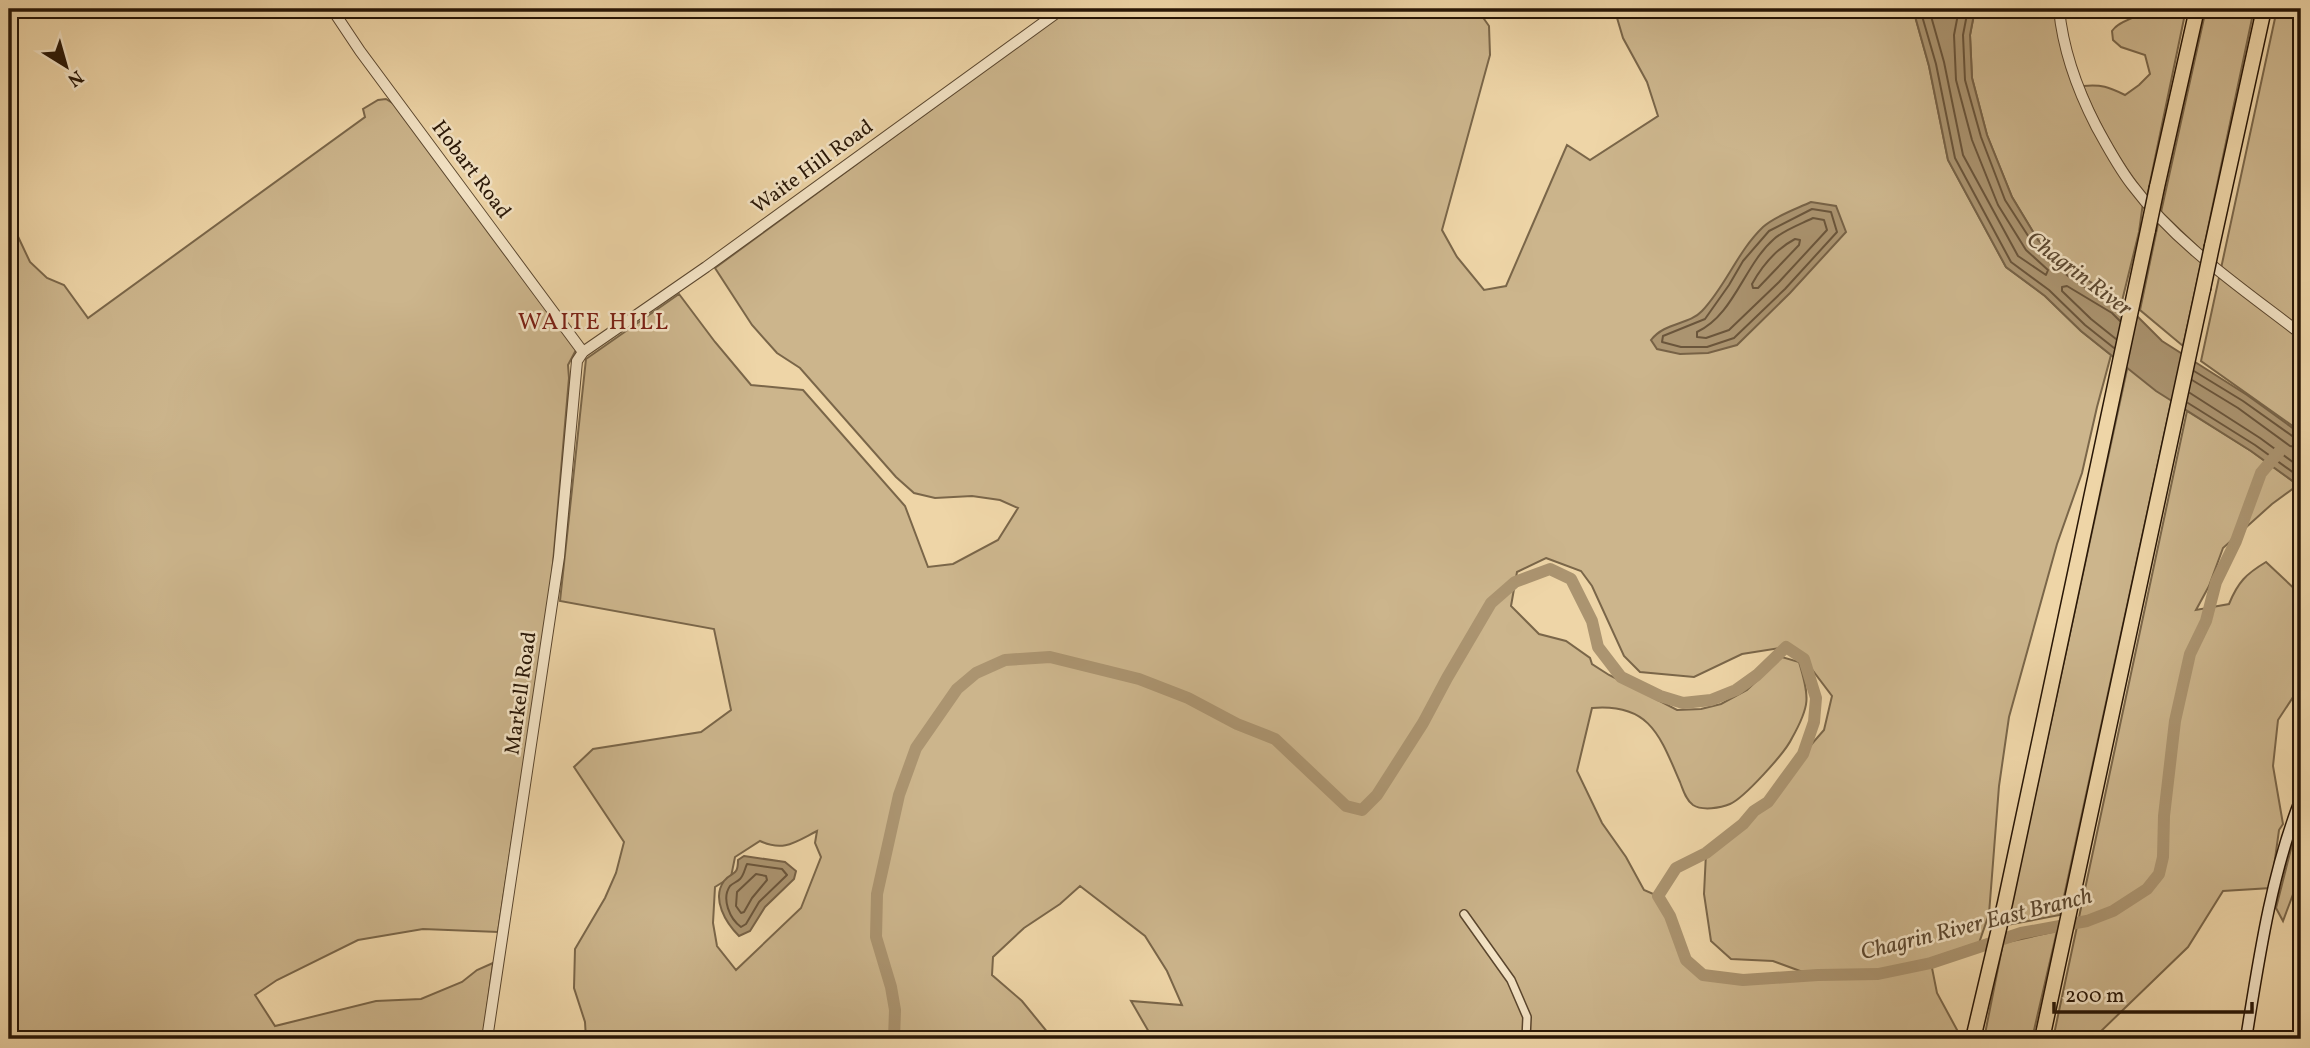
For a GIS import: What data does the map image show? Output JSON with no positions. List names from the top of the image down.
{
  "streets": {
    "street": ["Waite Hill Road", "Hobart Road", "Markell Road"]
  },
  "crossings": [
    ["Waite Hill Road", "Hobart Road"],
    ["Waite Hill Road", "Markell Road"],
    ["Hobart Road", "Markell Road"]
  ],
  "districts": ["WAITE HILL"],
  "water": ["Chagrin River", "Chagrin River East Branch"],
  "scale_bar": "200 m",
  "north": "bottom right"
}
